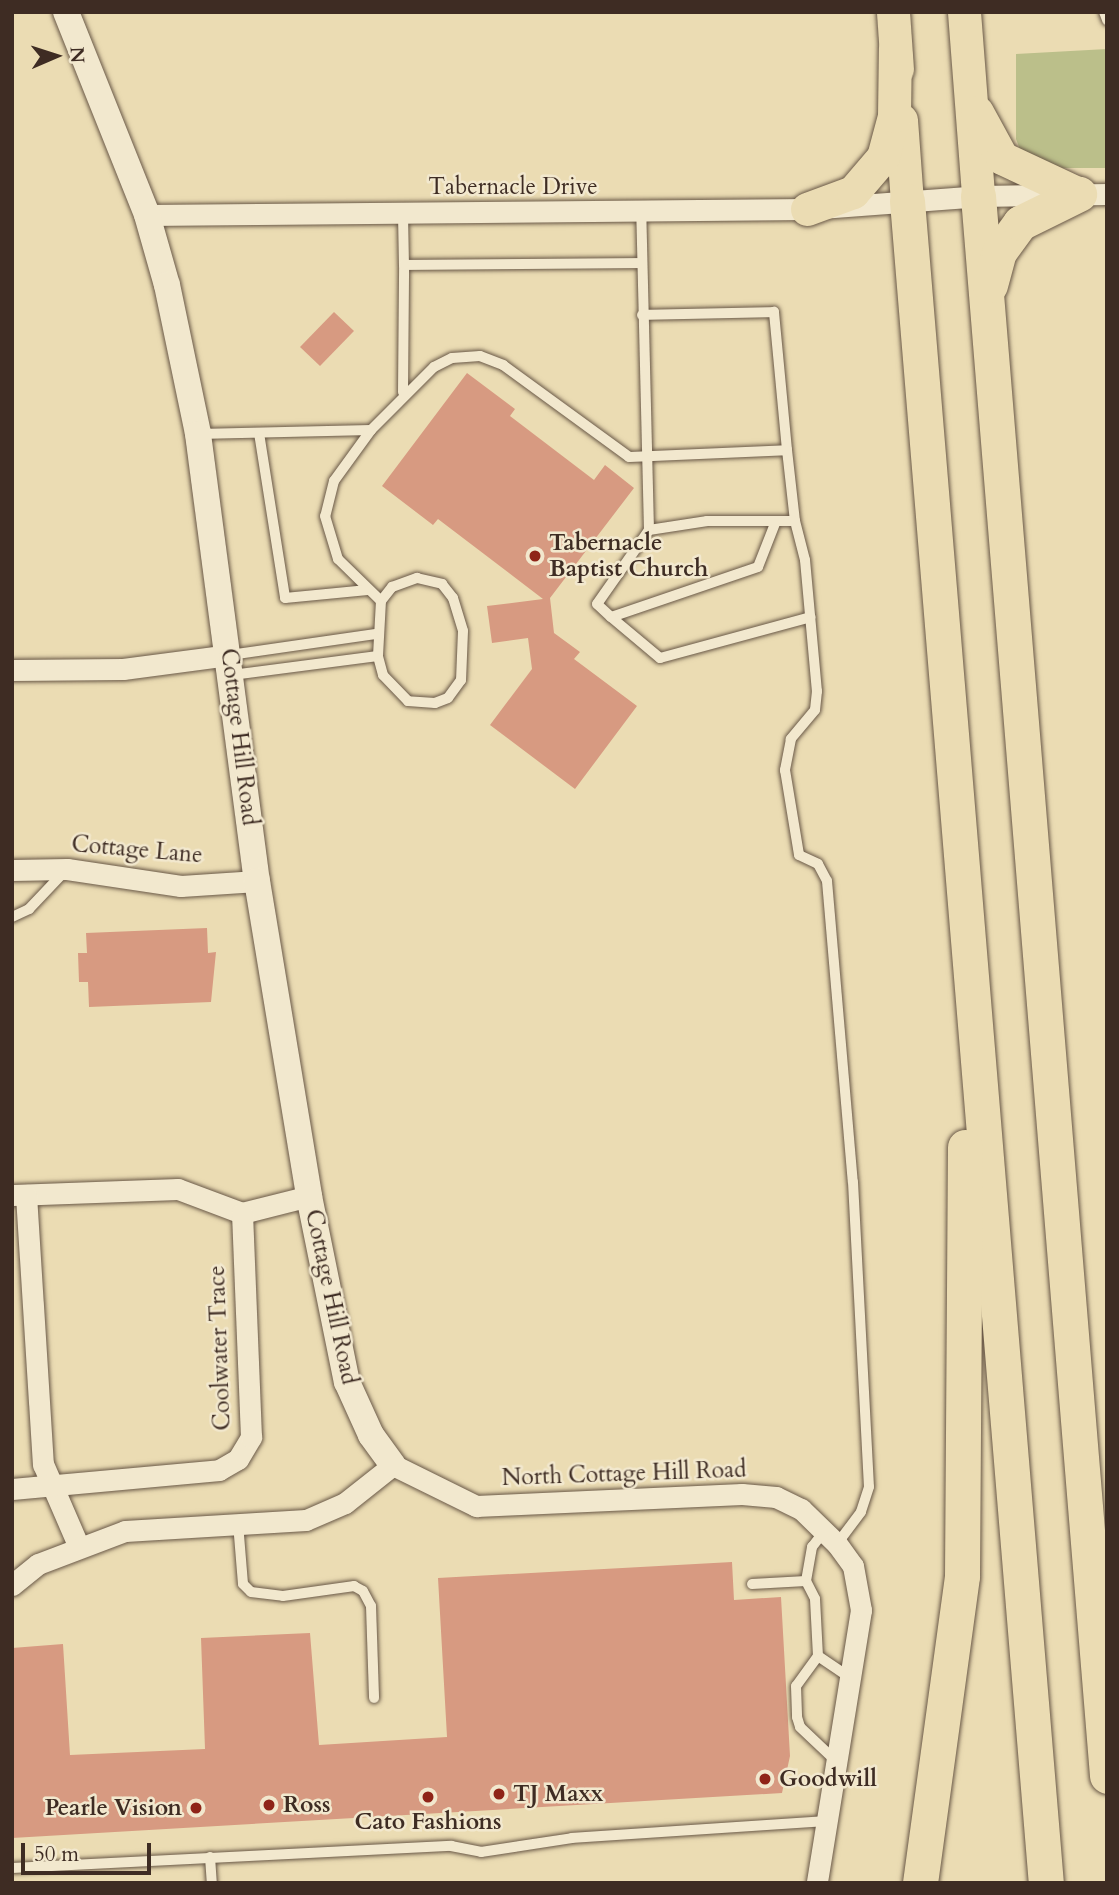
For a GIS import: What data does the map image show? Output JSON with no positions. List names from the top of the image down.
{
  "streets": {
    "street": [
      "Tabernacle Drive",
      "Cottage Hill Road",
      "Cottage Lane",
      "Coolwater Trace",
      "North Cottage Hill Road"
    ]
  },
  "crossings": [
    ["Tabernacle Drive", "Cottage Hill Road"],
    ["Cottage Hill Road", "Cottage Lane"],
    ["Cottage Hill Road", "North Cottage Hill Road"]
  ],
  "places": [
    "Tabernacle Baptist Church",
    "Goodwill",
    "TJ Maxx",
    "Cato Fashions",
    "Ross",
    "Pearle Vision"
  ],
  "scale_bar": "50 m",
  "north": "right"
}
